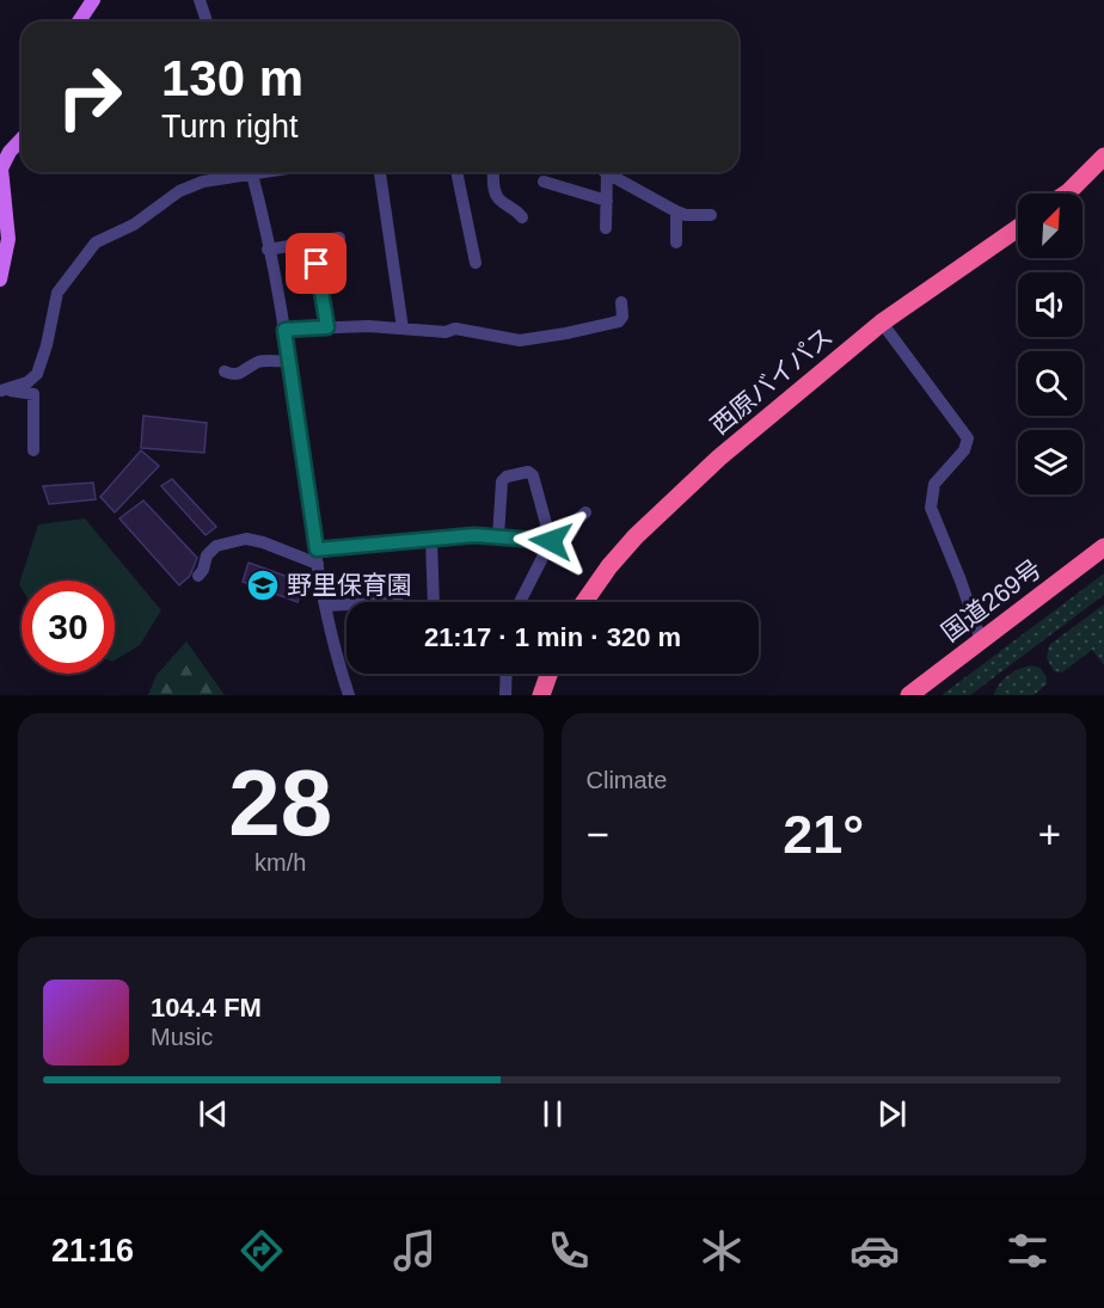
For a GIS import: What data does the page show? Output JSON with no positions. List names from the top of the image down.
{
  "streets": {
    "highway": ["西原バイパス", "国道269号"]
  },
  "places": {
    "school or university": ["野里保育園"]
  },
  "north": "top right",
  "page": {
    "turn": ["130 m", "Turn right"],
    "limit": "30",
    "trip": "21:17 · 1 min · 320 m",
    "tile": [
      ["28", "km/h"],
      "Climate"
    ],
    "heat": ["−", "21°", "+"],
    "song": ["104.4 FM", "Music"],
    "tabs": "21:16"
  }
}
